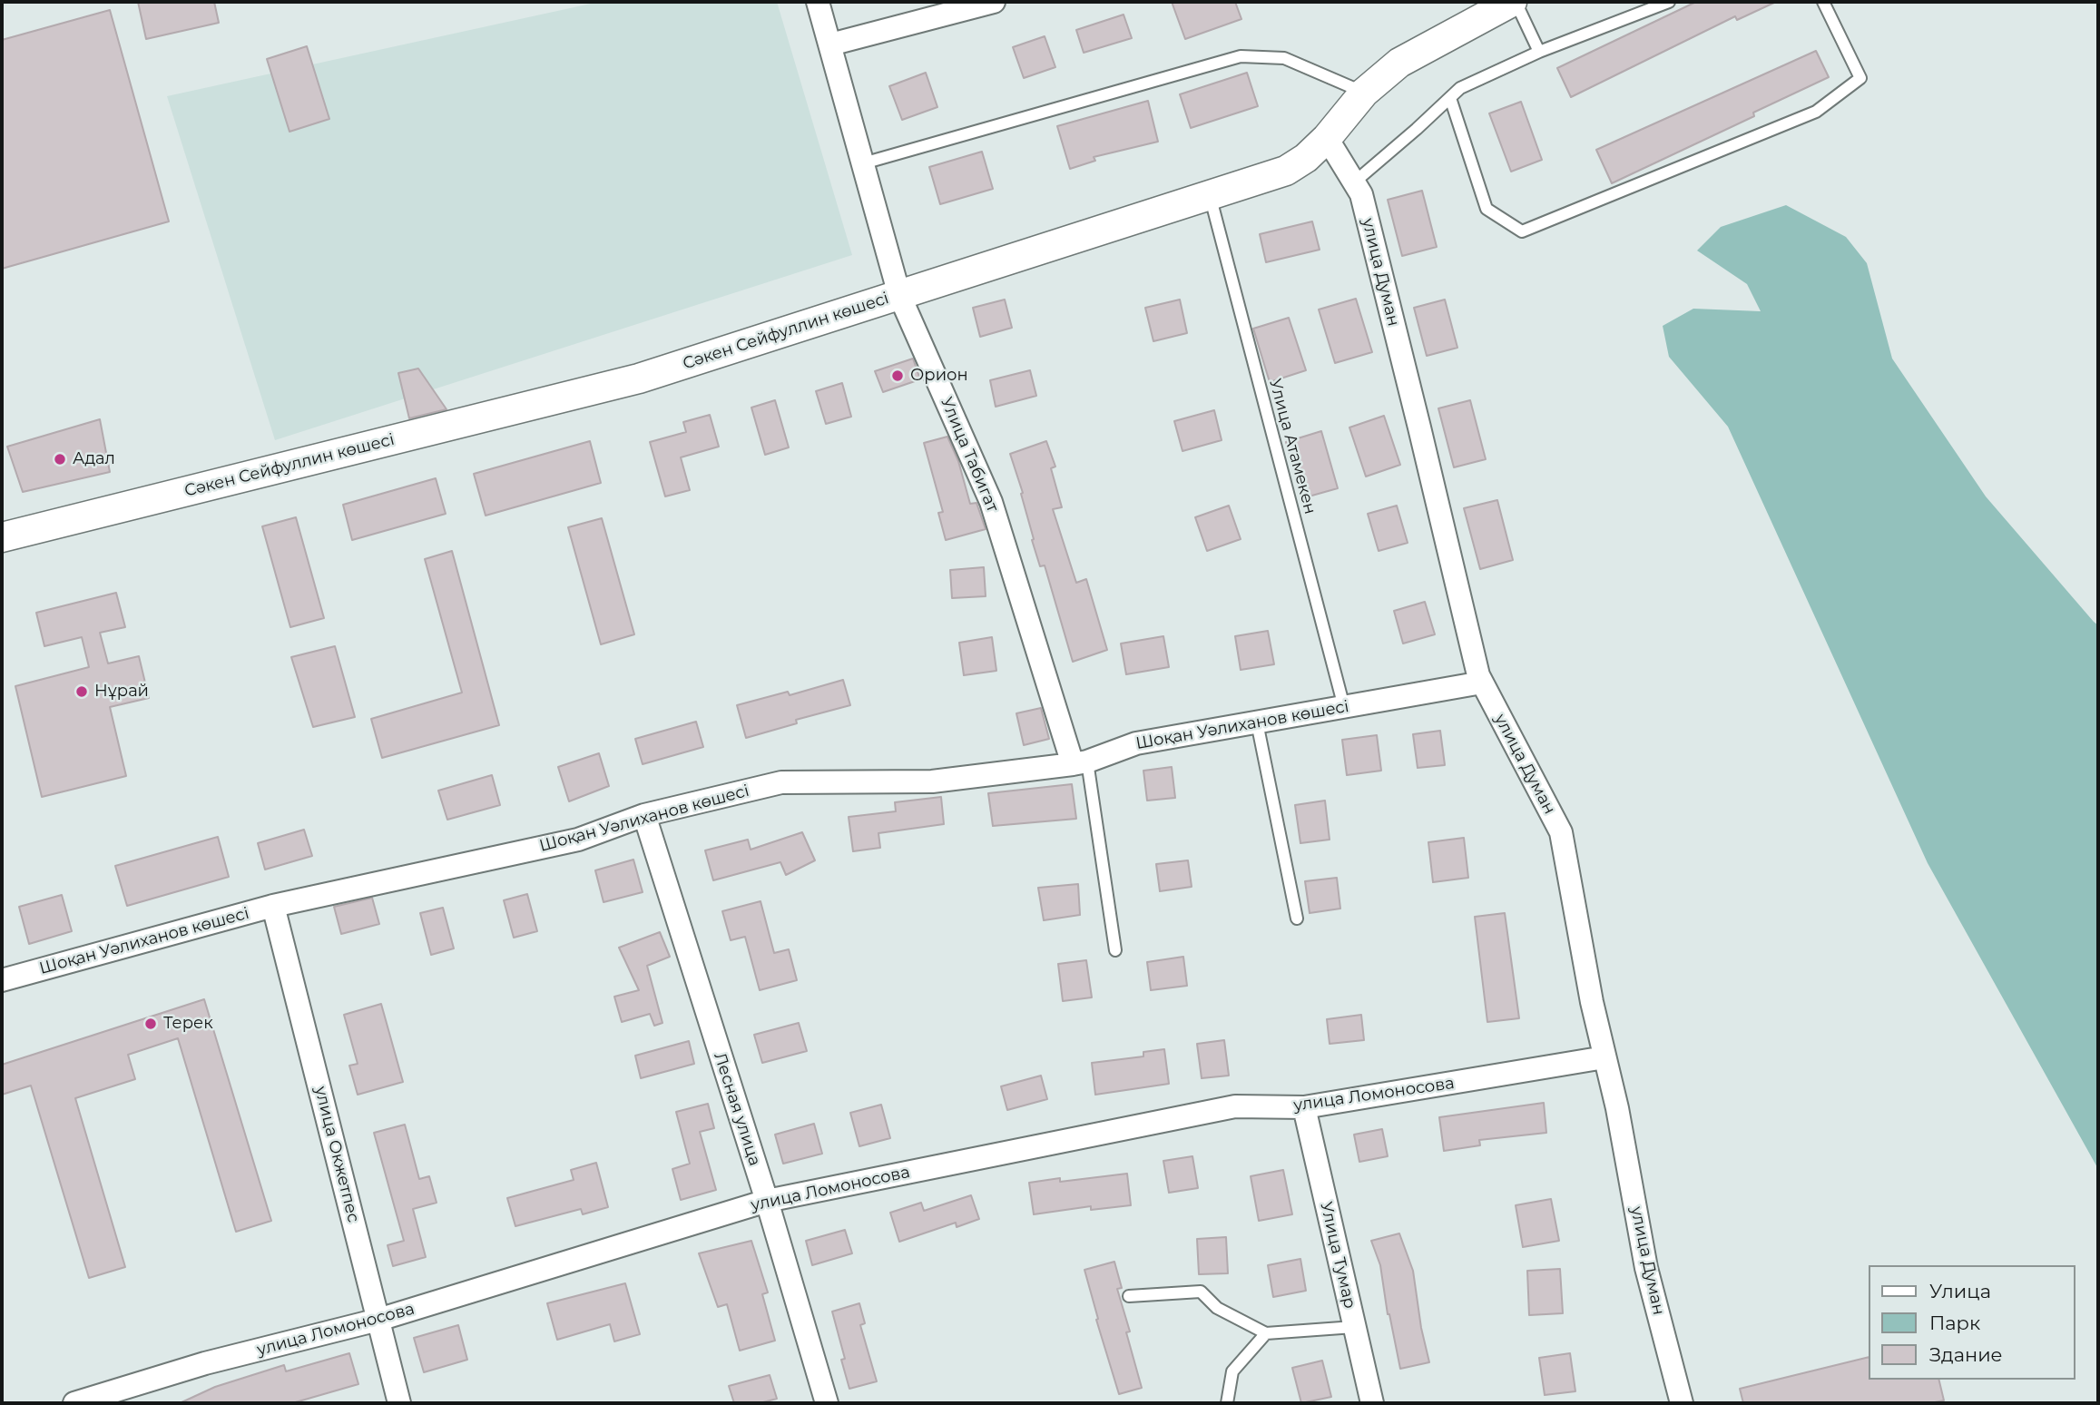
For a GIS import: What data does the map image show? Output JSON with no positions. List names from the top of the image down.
{
  "streets": {
    "street": [
      "улица Думан",
      "Сәкен Сейфуллин көшесі",
      "Улица Табигат",
      "Шоқан Уәлиханов көшесі",
      "улица Ломоносова",
      "Лесная улица",
      "улица Окжетпес",
      "Улица Тумар"
    ],
    "lane": ["Улица Атамекен"]
  },
  "crossings": [
    ["улица Думан", "Сәкен Сейфуллин көшесі"],
    ["улица Думан", "Шоқан Уәлиханов көшесі"],
    ["улица Думан", "улица Ломоносова"],
    ["Сәкен Сейфуллин көшесі", "Улица Атамекен"],
    ["Сәкен Сейфуллин көшесі", "Улица Табигат"],
    ["Улица Атамекен", "Шоқан Уәлиханов көшесі"],
    ["Улица Табигат", "Шоқан Уәлиханов көшесі"],
    ["Шоқан Уәлиханов көшесі", "Лесная улица"],
    ["Шоқан Уәлиханов көшесі", "улица Окжетпес"],
    ["улица Ломоносова", "Лесная улица"],
    ["улица Ломоносова", "улица Окжетпес"],
    ["улица Ломоносова", "Улица Тумар"]
  ],
  "places": [
    "Орион",
    "Адал",
    "Нұрай",
    "Терек"
  ],
  "legend": ["Улица", "Парк", "Здание"]
}
